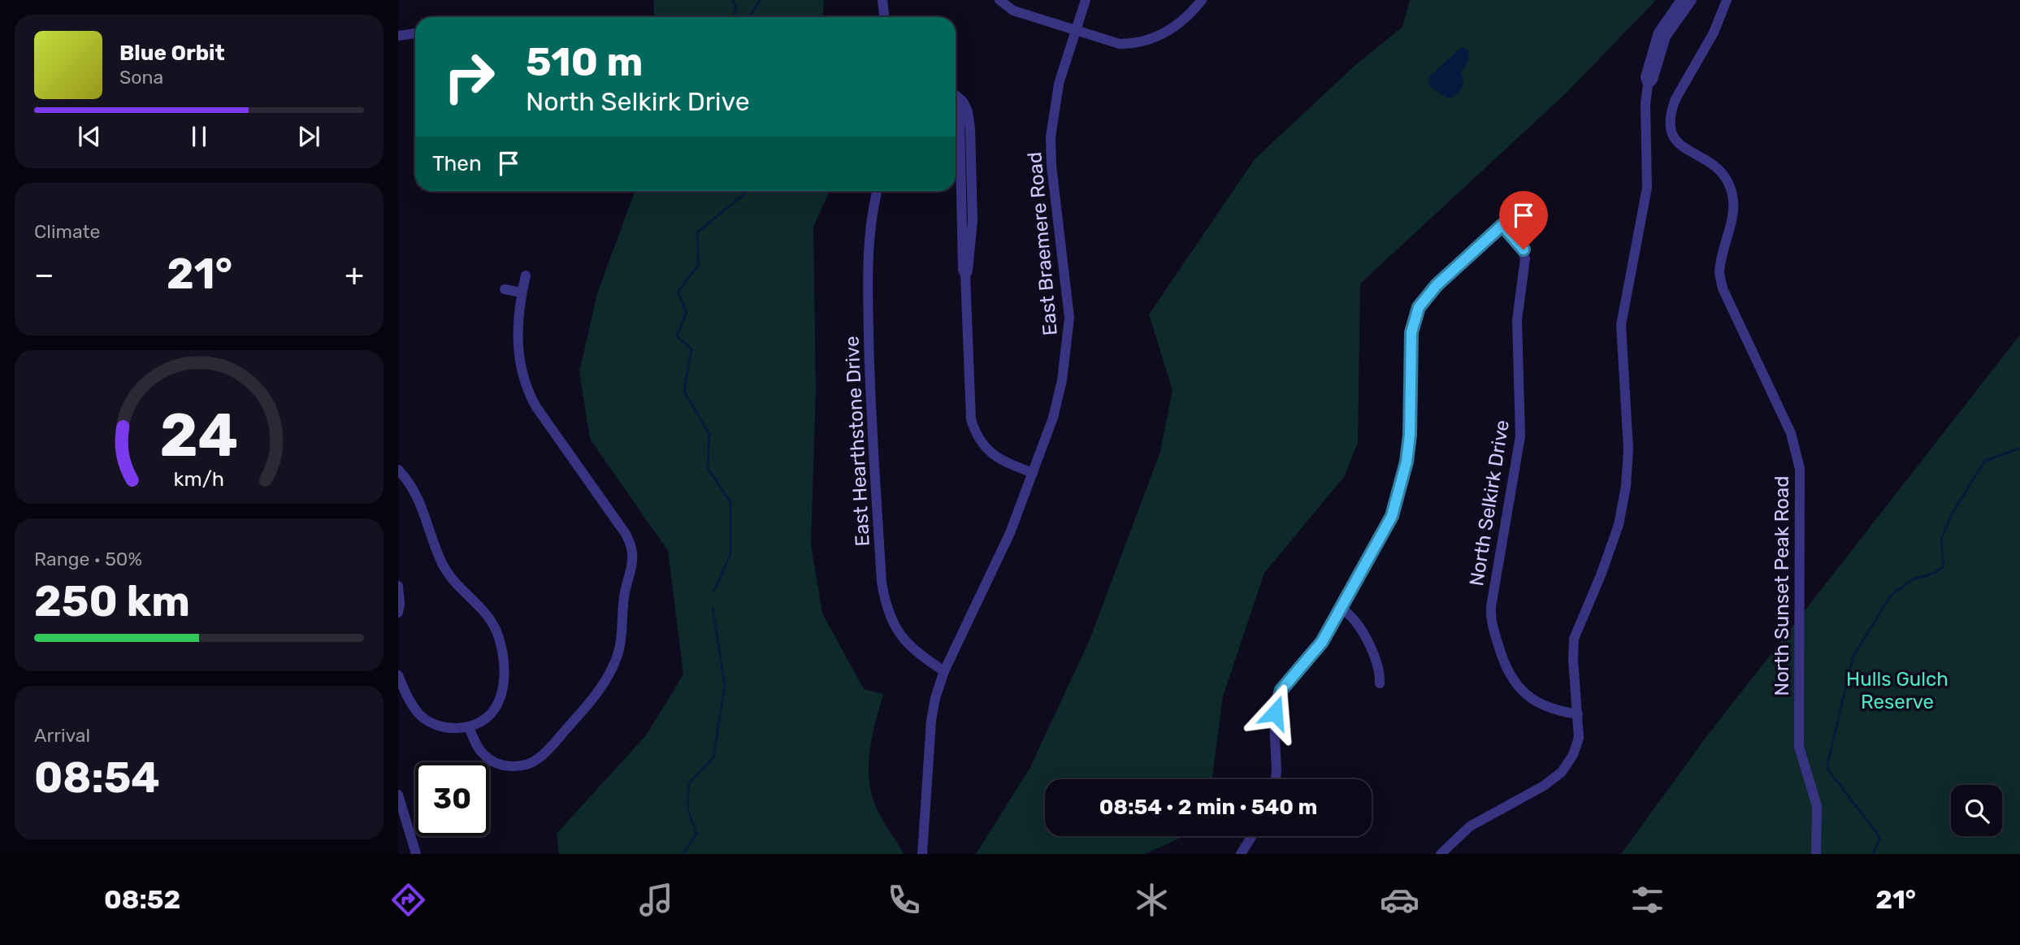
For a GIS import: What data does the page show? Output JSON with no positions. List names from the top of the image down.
{
  "streets": {
    "street": [
      "East Braemere Road",
      "East Hearthstone Drive",
      "North Selkirk Drive",
      "North Sunset Peak Road"
    ]
  },
  "crossings": [
    ["East Braemere Road", "East Hearthstone Drive"]
  ],
  "parks": ["Hulls Gulch Reserve"],
  "page": {
    "turn": ["510 m", "North Selkirk Drive"],
    "song": ["Blue Orbit", "Sona"],
    "then": "Then",
    "tile": [
      "Climate",
      ["Range · 50%", "250 km"],
      ["Arrival", "08:54"]
    ],
    "heat": ["−", "21°", "+"],
    "limit": "30",
    "trip": "08:54 · 2 min · 540 m",
    "tabs": ["08:52", "21°"],
    "gauge": ["24", "km/h"]
  }
}
